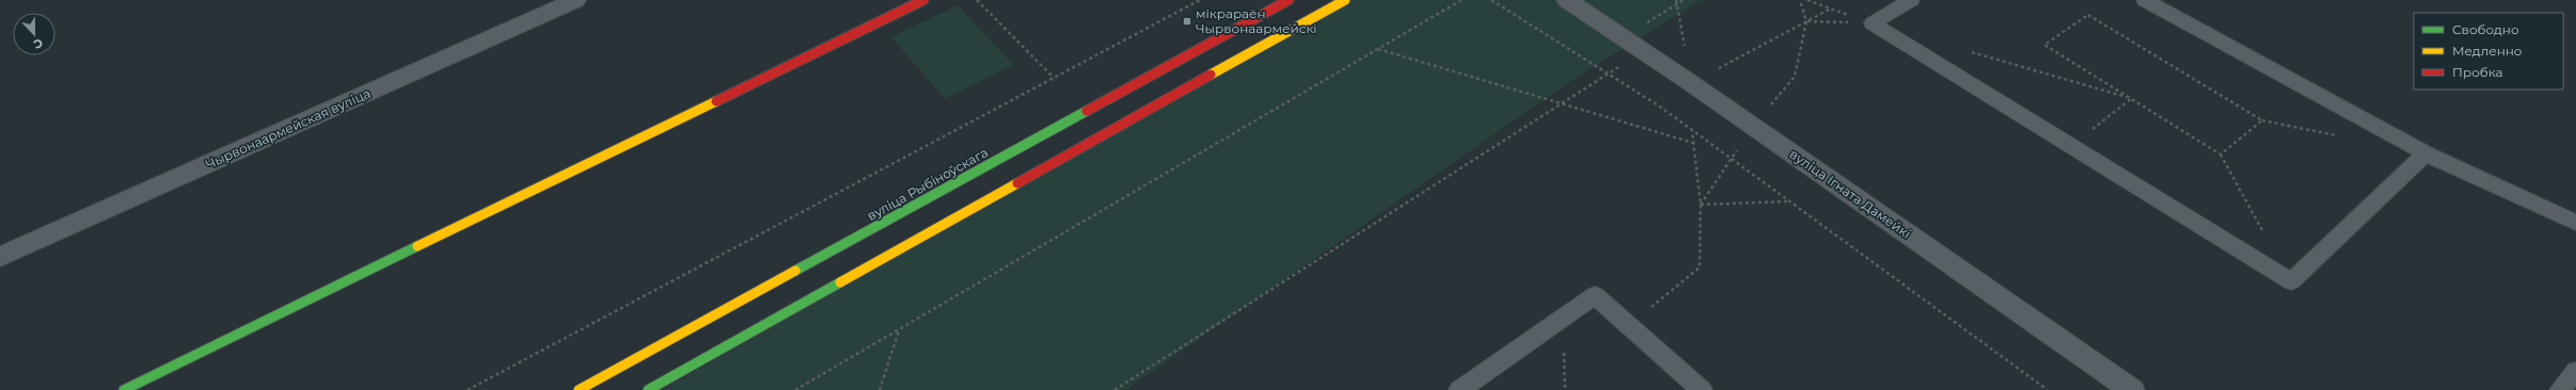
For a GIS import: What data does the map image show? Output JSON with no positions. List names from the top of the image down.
{
  "streets": {
    "main road": ["вуліца Рыбіноўскага"],
    "street": ["Чырвонаармейская вуліца", "вуліца Ігната Дамейкі"]
  },
  "places": {
    "transit": ["мікрараён Чырвонаармейскі"]
  },
  "legend": ["Свободно", "Медленно", "Пробка"],
  "north": "bottom"
}
